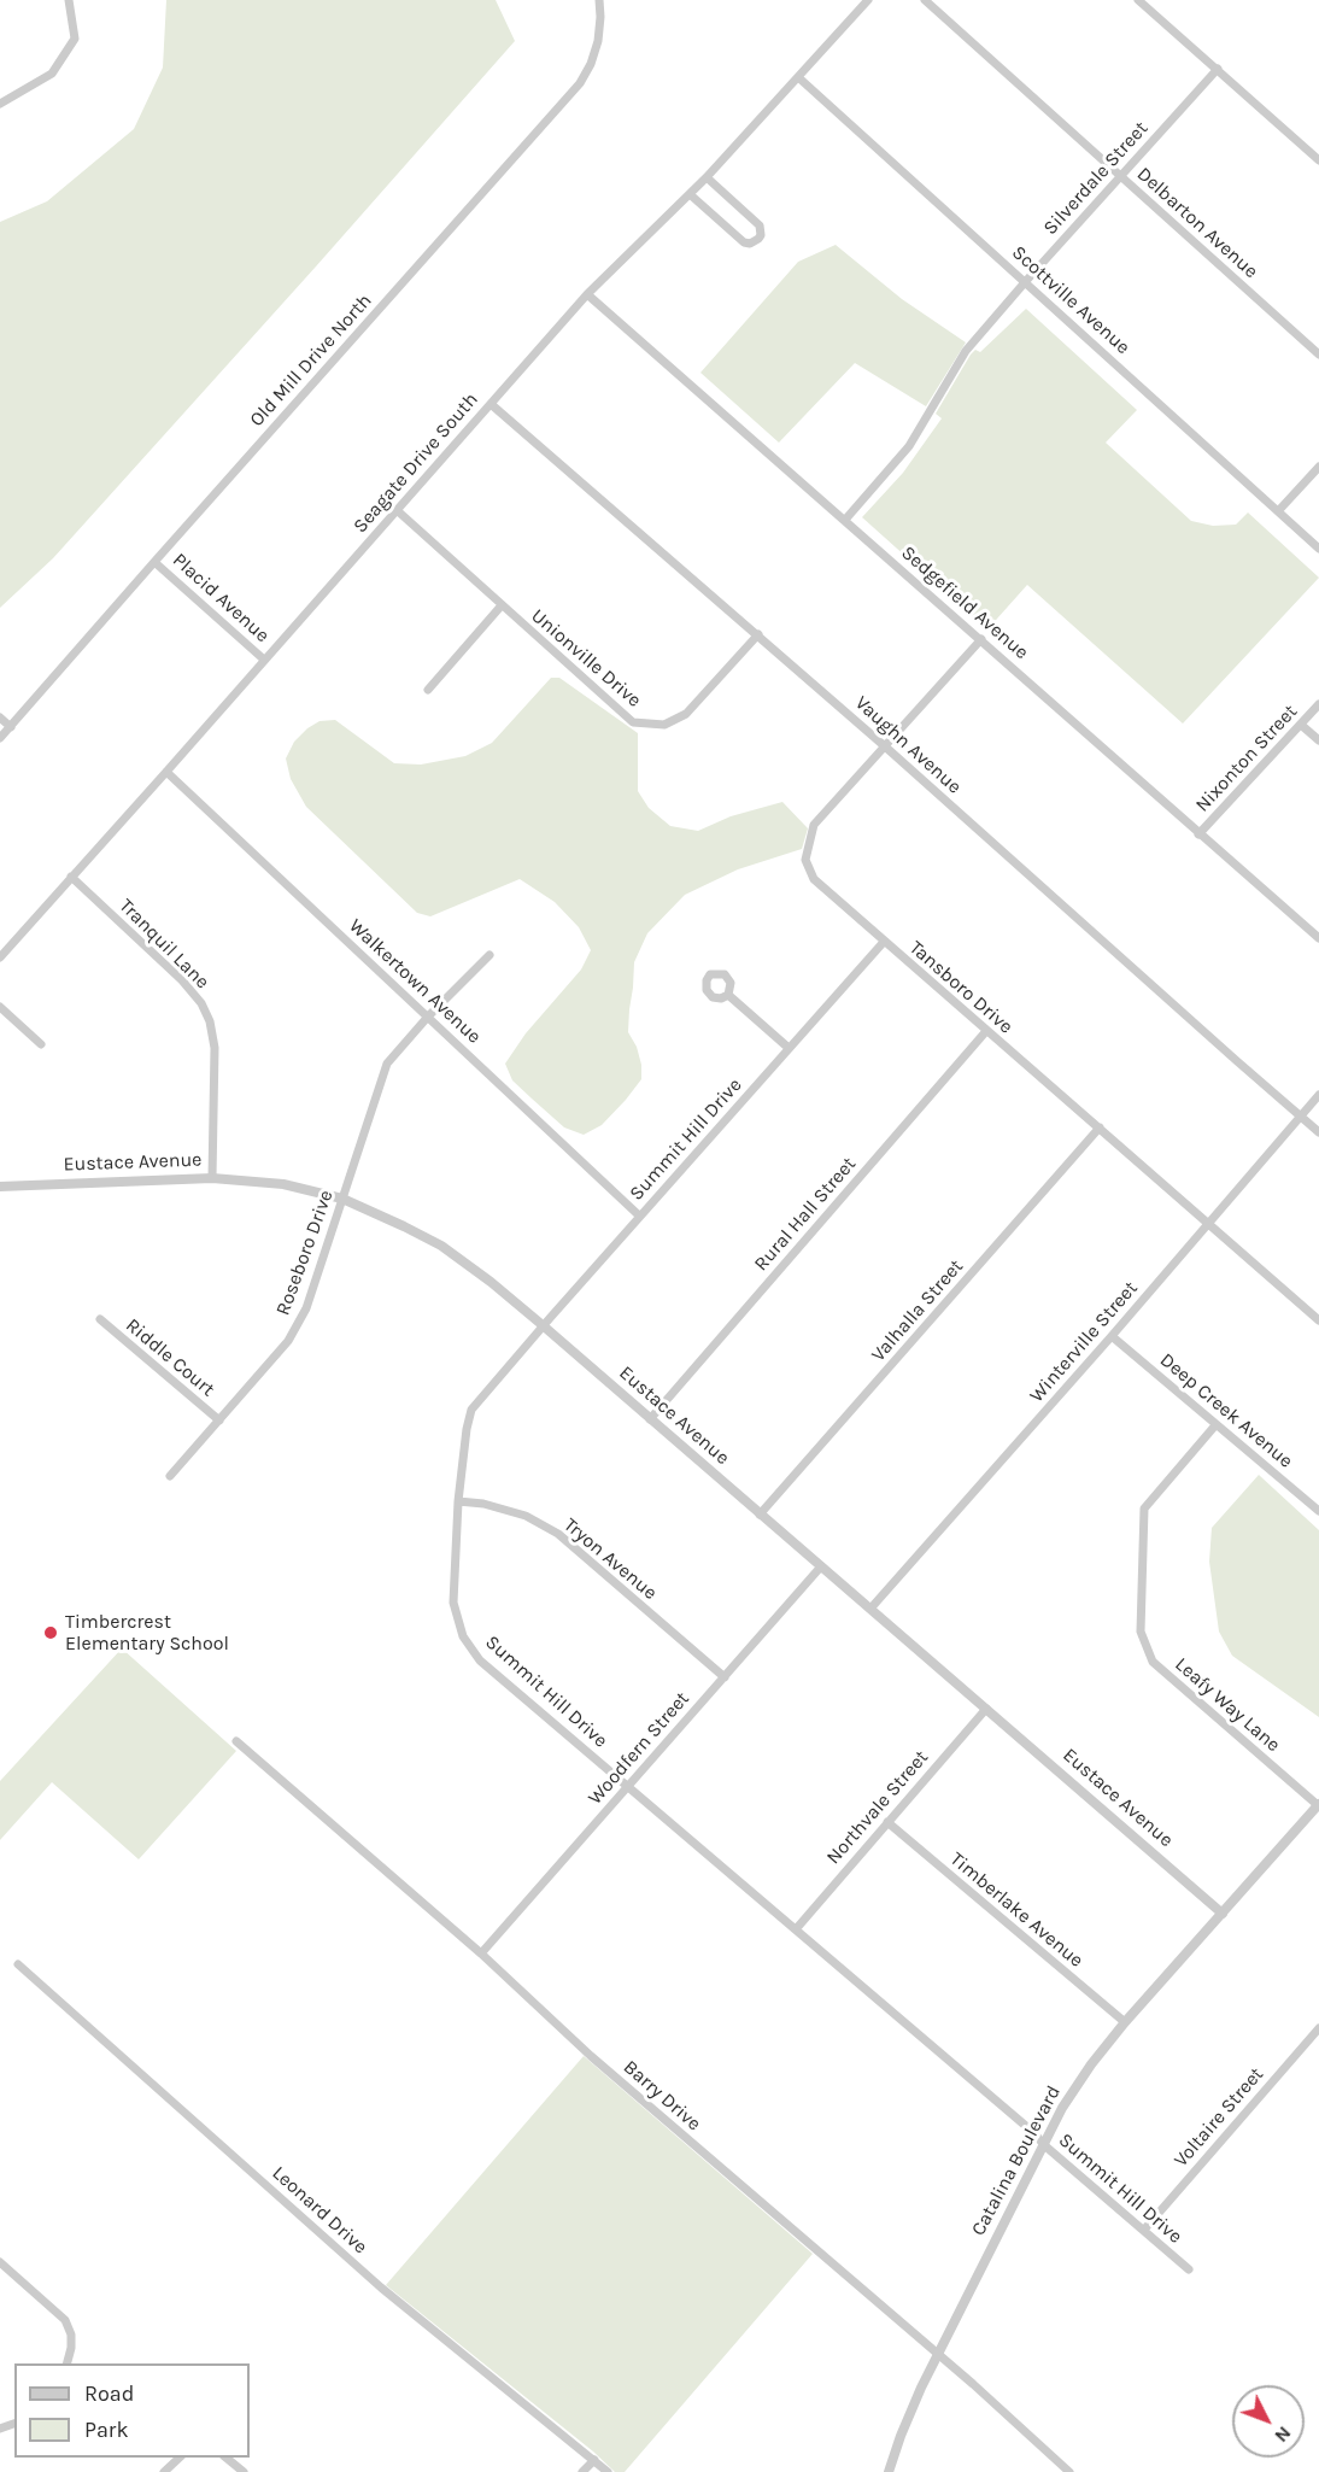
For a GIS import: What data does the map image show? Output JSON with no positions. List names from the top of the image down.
{
  "streets": {
    "street": [
      "Silverdale Street",
      "Delbarton Avenue",
      "Scottville Avenue",
      "Old Mill Drive North",
      "Seagate Drive South",
      "Placid Avenue",
      "Sedgefield Avenue",
      "Unionville Drive",
      "Vaughn Avenue",
      "Nixonton Street",
      "Tranquil Lane",
      "Walkertown Avenue",
      "Tansboro Drive",
      "Summit Hill Drive",
      "Eustace Avenue",
      "Rural Hall Street",
      "Roseboro Drive",
      "Valhalla Street",
      "Winterville Street",
      "Riddle Court",
      "Deep Creek Avenue",
      "Tryon Avenue",
      "Leafy Way Lane",
      "Woodfern Street",
      "Northvale Street",
      "Timberlake Avenue",
      "Barry Drive",
      "Voltaire Street",
      "Catalina Boulevard",
      "Leonard Drive"
    ]
  },
  "crossings": [
    ["Silverdale Street", "Delbarton Avenue"],
    ["Silverdale Street", "Scottville Avenue"],
    ["Silverdale Street", "Sedgefield Avenue"],
    ["Scottville Avenue", "Seagate Drive South"],
    ["Old Mill Drive North", "Placid Avenue"],
    ["Seagate Drive South", "Placid Avenue"],
    ["Seagate Drive South", "Sedgefield Avenue"],
    ["Seagate Drive South", "Unionville Drive"],
    ["Seagate Drive South", "Vaughn Avenue"],
    ["Seagate Drive South", "Tranquil Lane"],
    ["Seagate Drive South", "Walkertown Avenue"],
    ["Sedgefield Avenue", "Nixonton Street"],
    ["Sedgefield Avenue", "Tansboro Drive"],
    ["Unionville Drive", "Vaughn Avenue"],
    ["Vaughn Avenue", "Tansboro Drive"],
    ["Vaughn Avenue", "Winterville Street"],
    ["Tranquil Lane", "Eustace Avenue"],
    ["Walkertown Avenue", "Summit Hill Drive"],
    ["Walkertown Avenue", "Roseboro Drive"],
    ["Tansboro Drive", "Summit Hill Drive"],
    ["Tansboro Drive", "Rural Hall Street"],
    ["Tansboro Drive", "Valhalla Street"],
    ["Tansboro Drive", "Winterville Street"],
    ["Summit Hill Drive", "Eustace Avenue"],
    ["Summit Hill Drive", "Tryon Avenue"],
    ["Summit Hill Drive", "Woodfern Street"],
    ["Summit Hill Drive", "Northvale Street"],
    ["Summit Hill Drive", "Voltaire Street"],
    ["Summit Hill Drive", "Catalina Boulevard"],
    ["Eustace Avenue", "Rural Hall Street"],
    ["Eustace Avenue", "Roseboro Drive"],
    ["Eustace Avenue", "Valhalla Street"],
    ["Eustace Avenue", "Winterville Street"],
    ["Eustace Avenue", "Woodfern Street"],
    ["Eustace Avenue", "Northvale Street"],
    ["Eustace Avenue", "Catalina Boulevard"],
    ["Roseboro Drive", "Riddle Court"],
    ["Winterville Street", "Deep Creek Avenue"],
    ["Deep Creek Avenue", "Leafy Way Lane"],
    ["Tryon Avenue", "Woodfern Street"],
    ["Leafy Way Lane", "Catalina Boulevard"],
    ["Woodfern Street", "Barry Drive"],
    ["Northvale Street", "Timberlake Avenue"],
    ["Timberlake Avenue", "Catalina Boulevard"],
    ["Barry Drive", "Catalina Boulevard"]
  ],
  "places": ["Timbercrest Elementary School"],
  "legend": ["Road", "Park"],
  "north": "bottom right"
}
